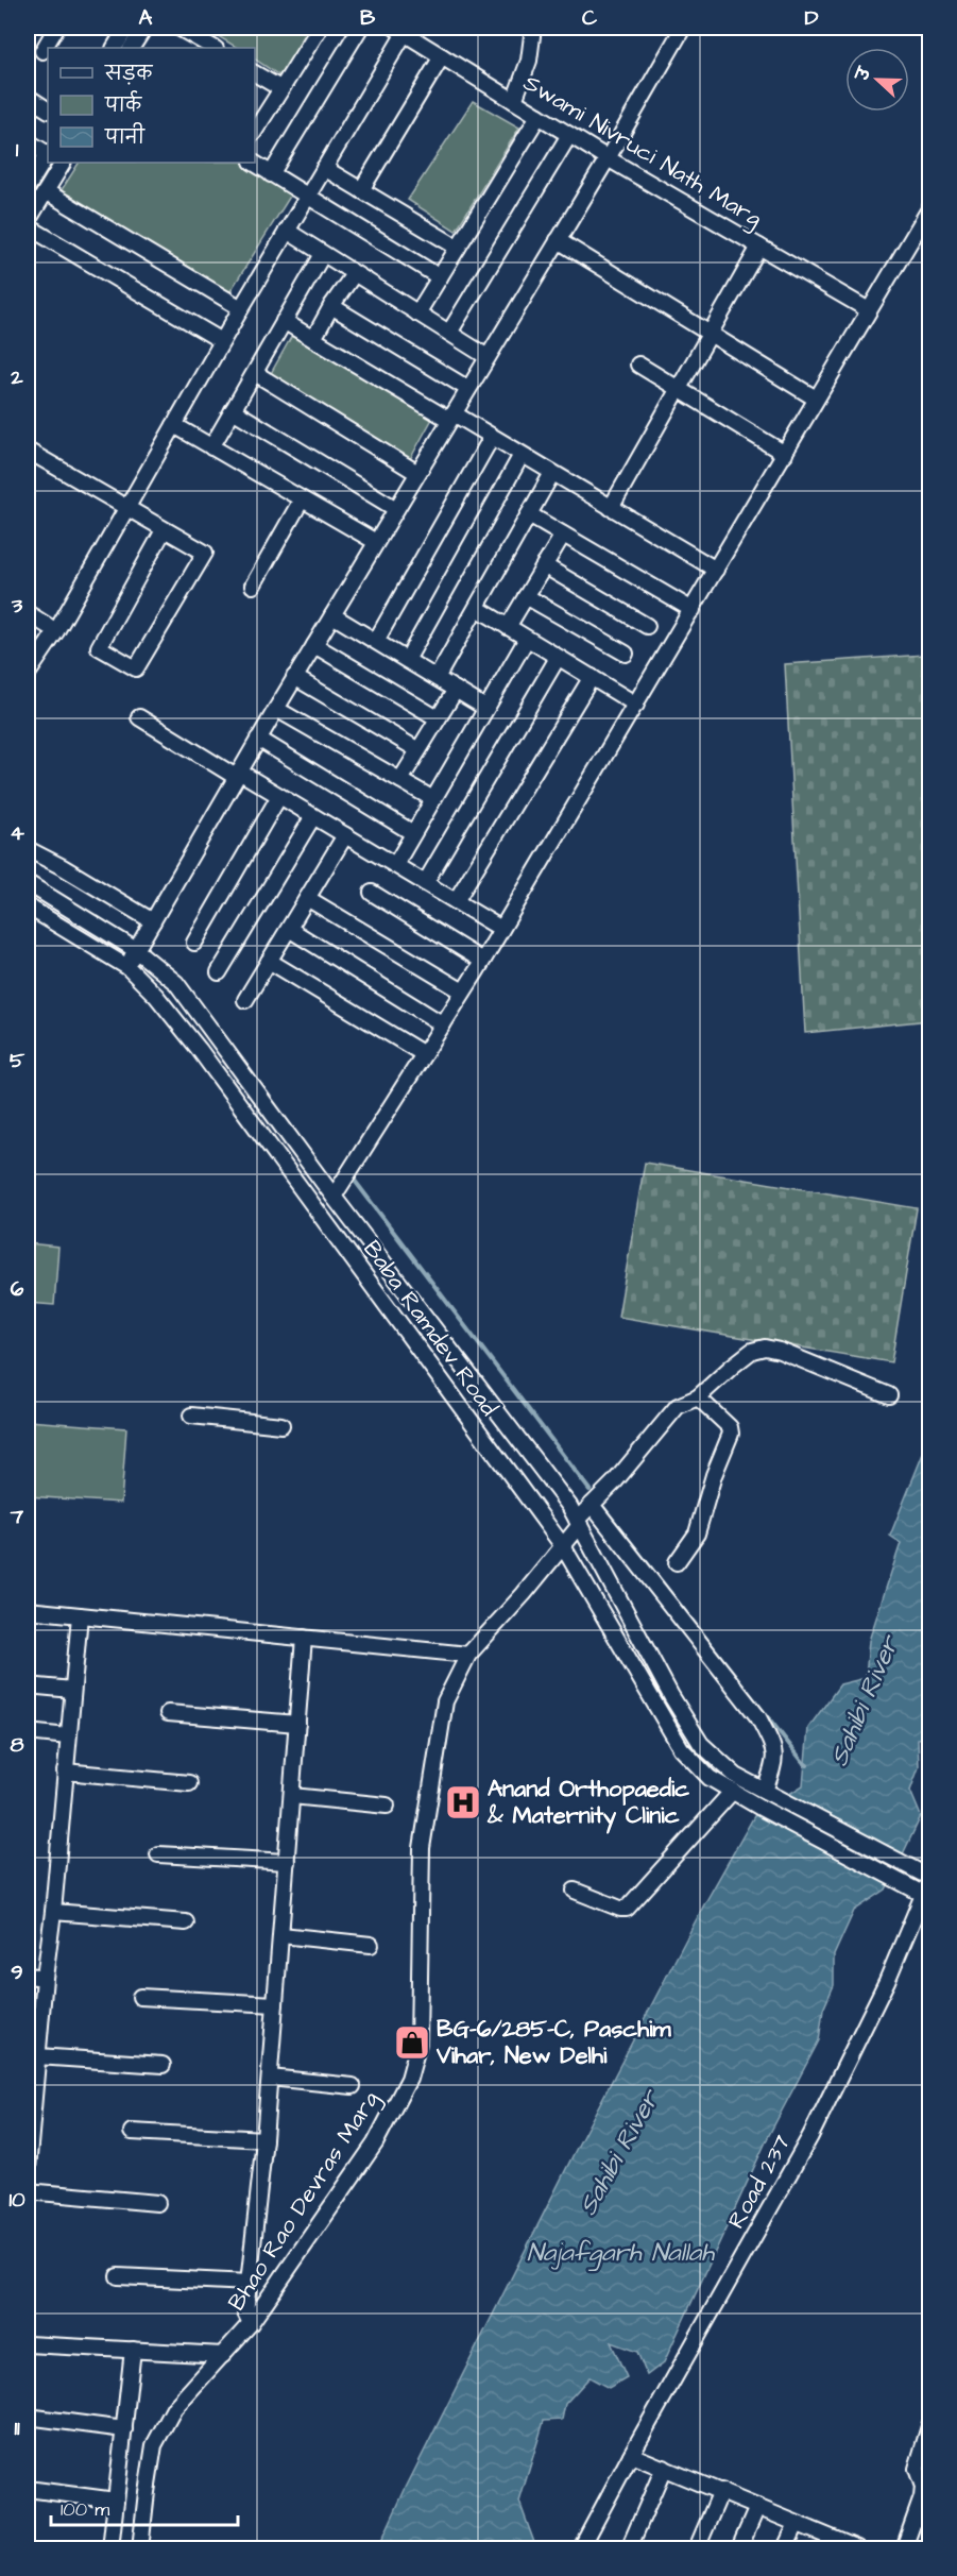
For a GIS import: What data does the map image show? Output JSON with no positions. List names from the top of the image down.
{
  "streets": {
    "street": [
      "Swami Nivruci Nath Marg",
      "Baba Ramdev Road",
      "Road 237",
      "Bhao Rao Devras Marg"
    ]
  },
  "crossings": [
    ["Baba Ramdev Road", "Road 237"],
    ["Baba Ramdev Road", "Bhao Rao Devras Marg"]
  ],
  "water": ["Sahibi River", "Najafgarh Nallah"],
  "places": {
    "hospital": ["Anand Orthopaedic & Maternity Clinic"],
    "shop": ["BG-6/285-C, Paschim Vihar, New Delhi"]
  },
  "legend": ["सड़क", "पार्क", "पानी"],
  "scale_bar": "100 m",
  "north": "left",
  "grid": {
    "columns": [
      "A",
      "B",
      "C",
      "D"
    ],
    "rows": [
      "1",
      "2",
      "3",
      "4",
      "5",
      "6",
      "7",
      "8",
      "9",
      "10",
      "11"
    ]
  }
}
